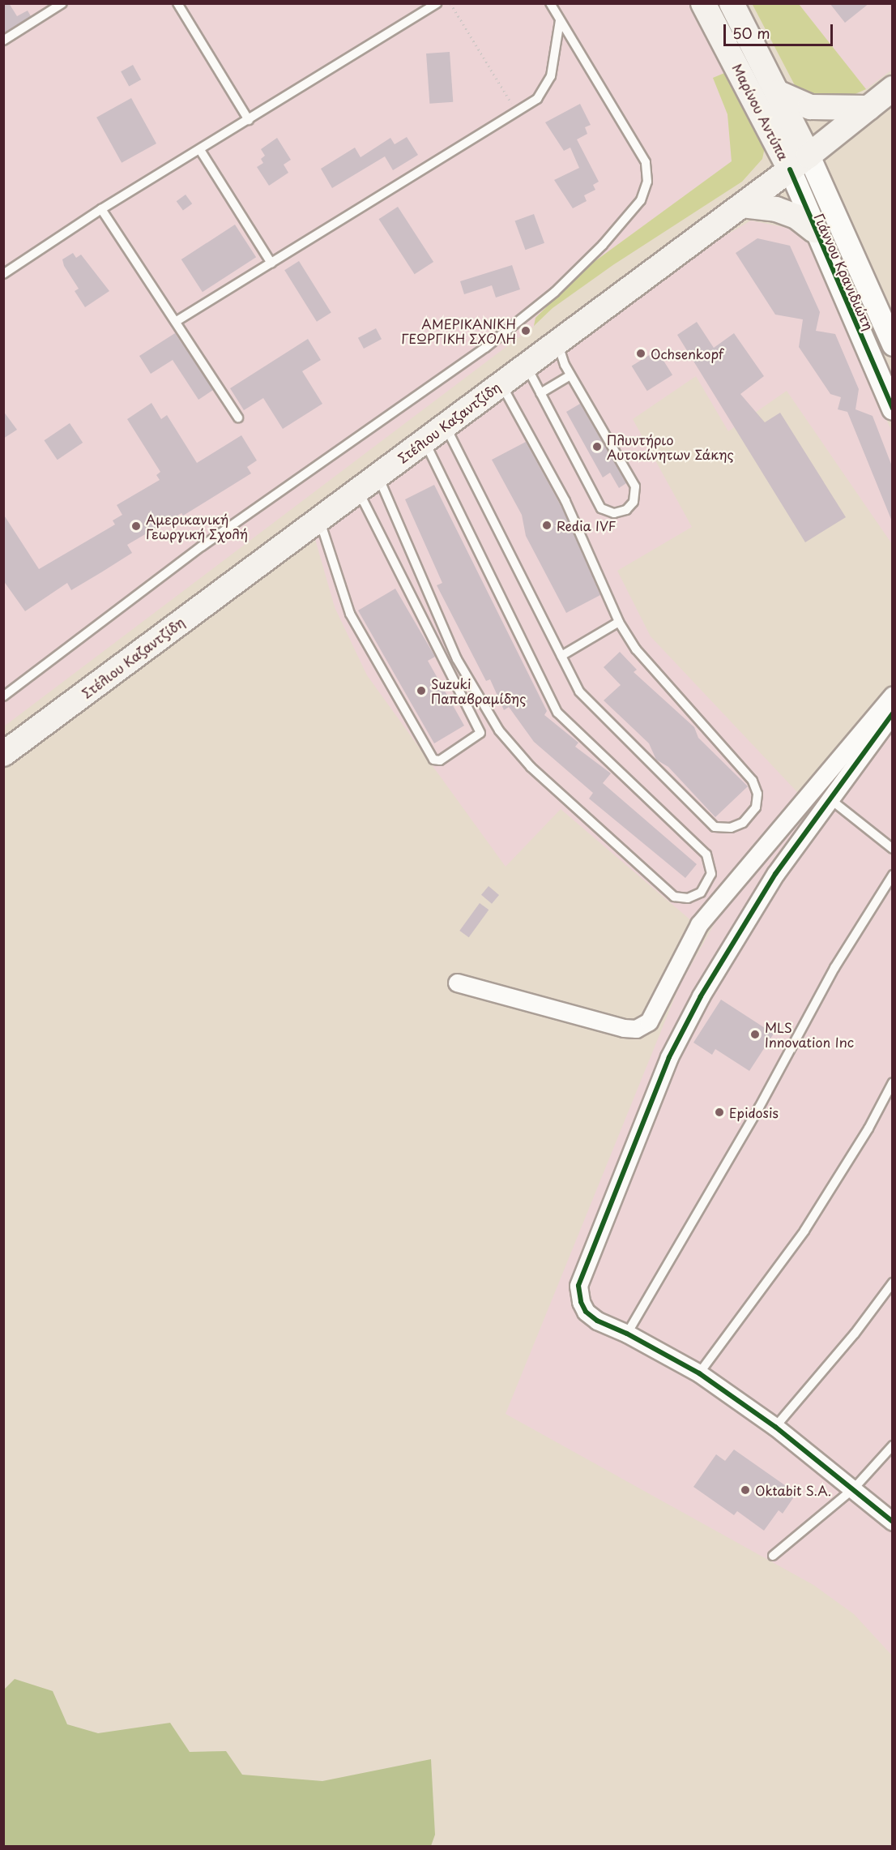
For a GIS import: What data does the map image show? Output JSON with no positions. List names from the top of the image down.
{
  "streets": {
    "main road": ["Μαρίνου Αντύπα", "Στέλιου Καζαντζίδη"],
    "street": ["Γιάννου Κρανιδιώτη"]
  },
  "crossings": [
    ["Μαρίνου Αντύπα", "Γιάννου Κρανιδιώτη"],
    ["Μαρίνου Αντύπα", "Στέλιου Καζαντζίδη"],
    ["Γιάννου Κρανιδιώτη", "Στέλιου Καζαντζίδη"]
  ],
  "places": [
    "ΑΜΕΡΙΚΑΝΙΚΗ ΓΕΩΡΓΙΚΗ ΣΧΟΛΗ",
    "Ochsenkopf",
    "Πλυντήριο Αυτοκίνητων Σάκης",
    "Redia IVF",
    "Αμερικανική Γεωργική Σχολή",
    "Suzuki Παπαβραμίδης",
    "MLS Innovation Inc",
    "Epidosis",
    "Oktabit S.A."
  ],
  "scale_bar": "50 m"
}
